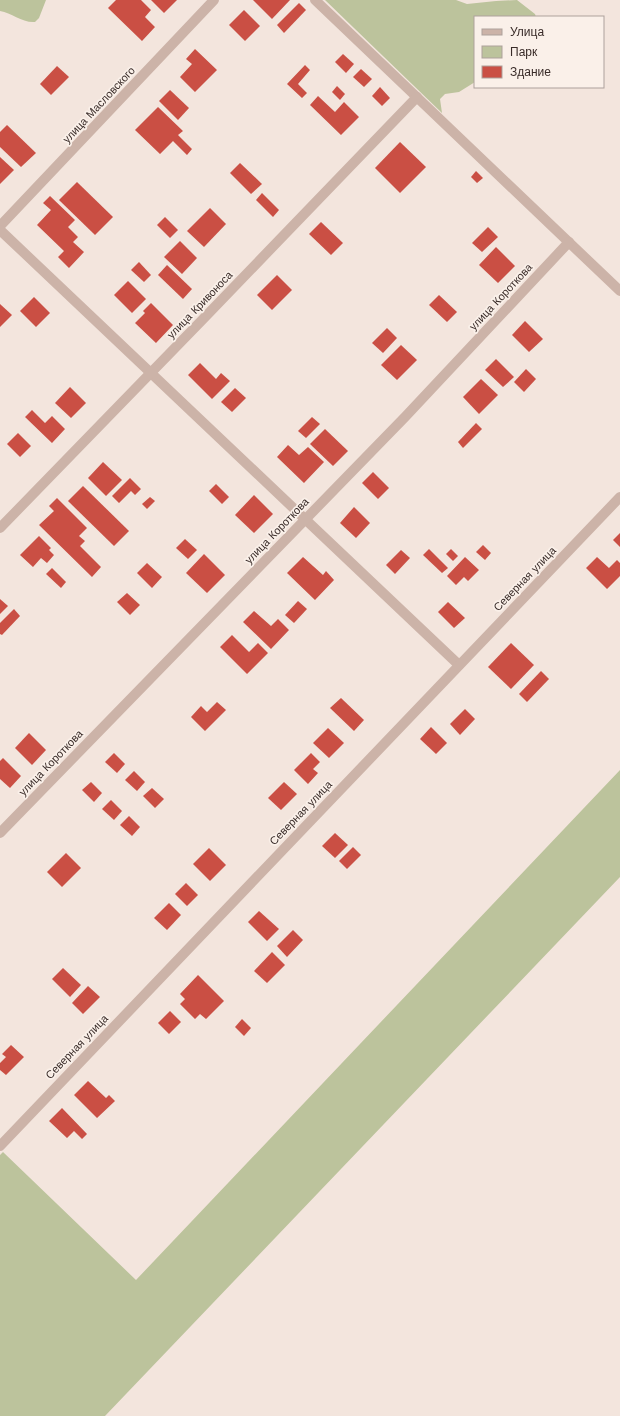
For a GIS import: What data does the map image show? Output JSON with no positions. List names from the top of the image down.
{
  "streets": {
    "street": [
      "улица Масловского",
      "улица Короткова",
      "улица Кривоноса",
      "Северная улица"
    ]
  },
  "legend": ["Улица", "Парк", "Здание"]
}
